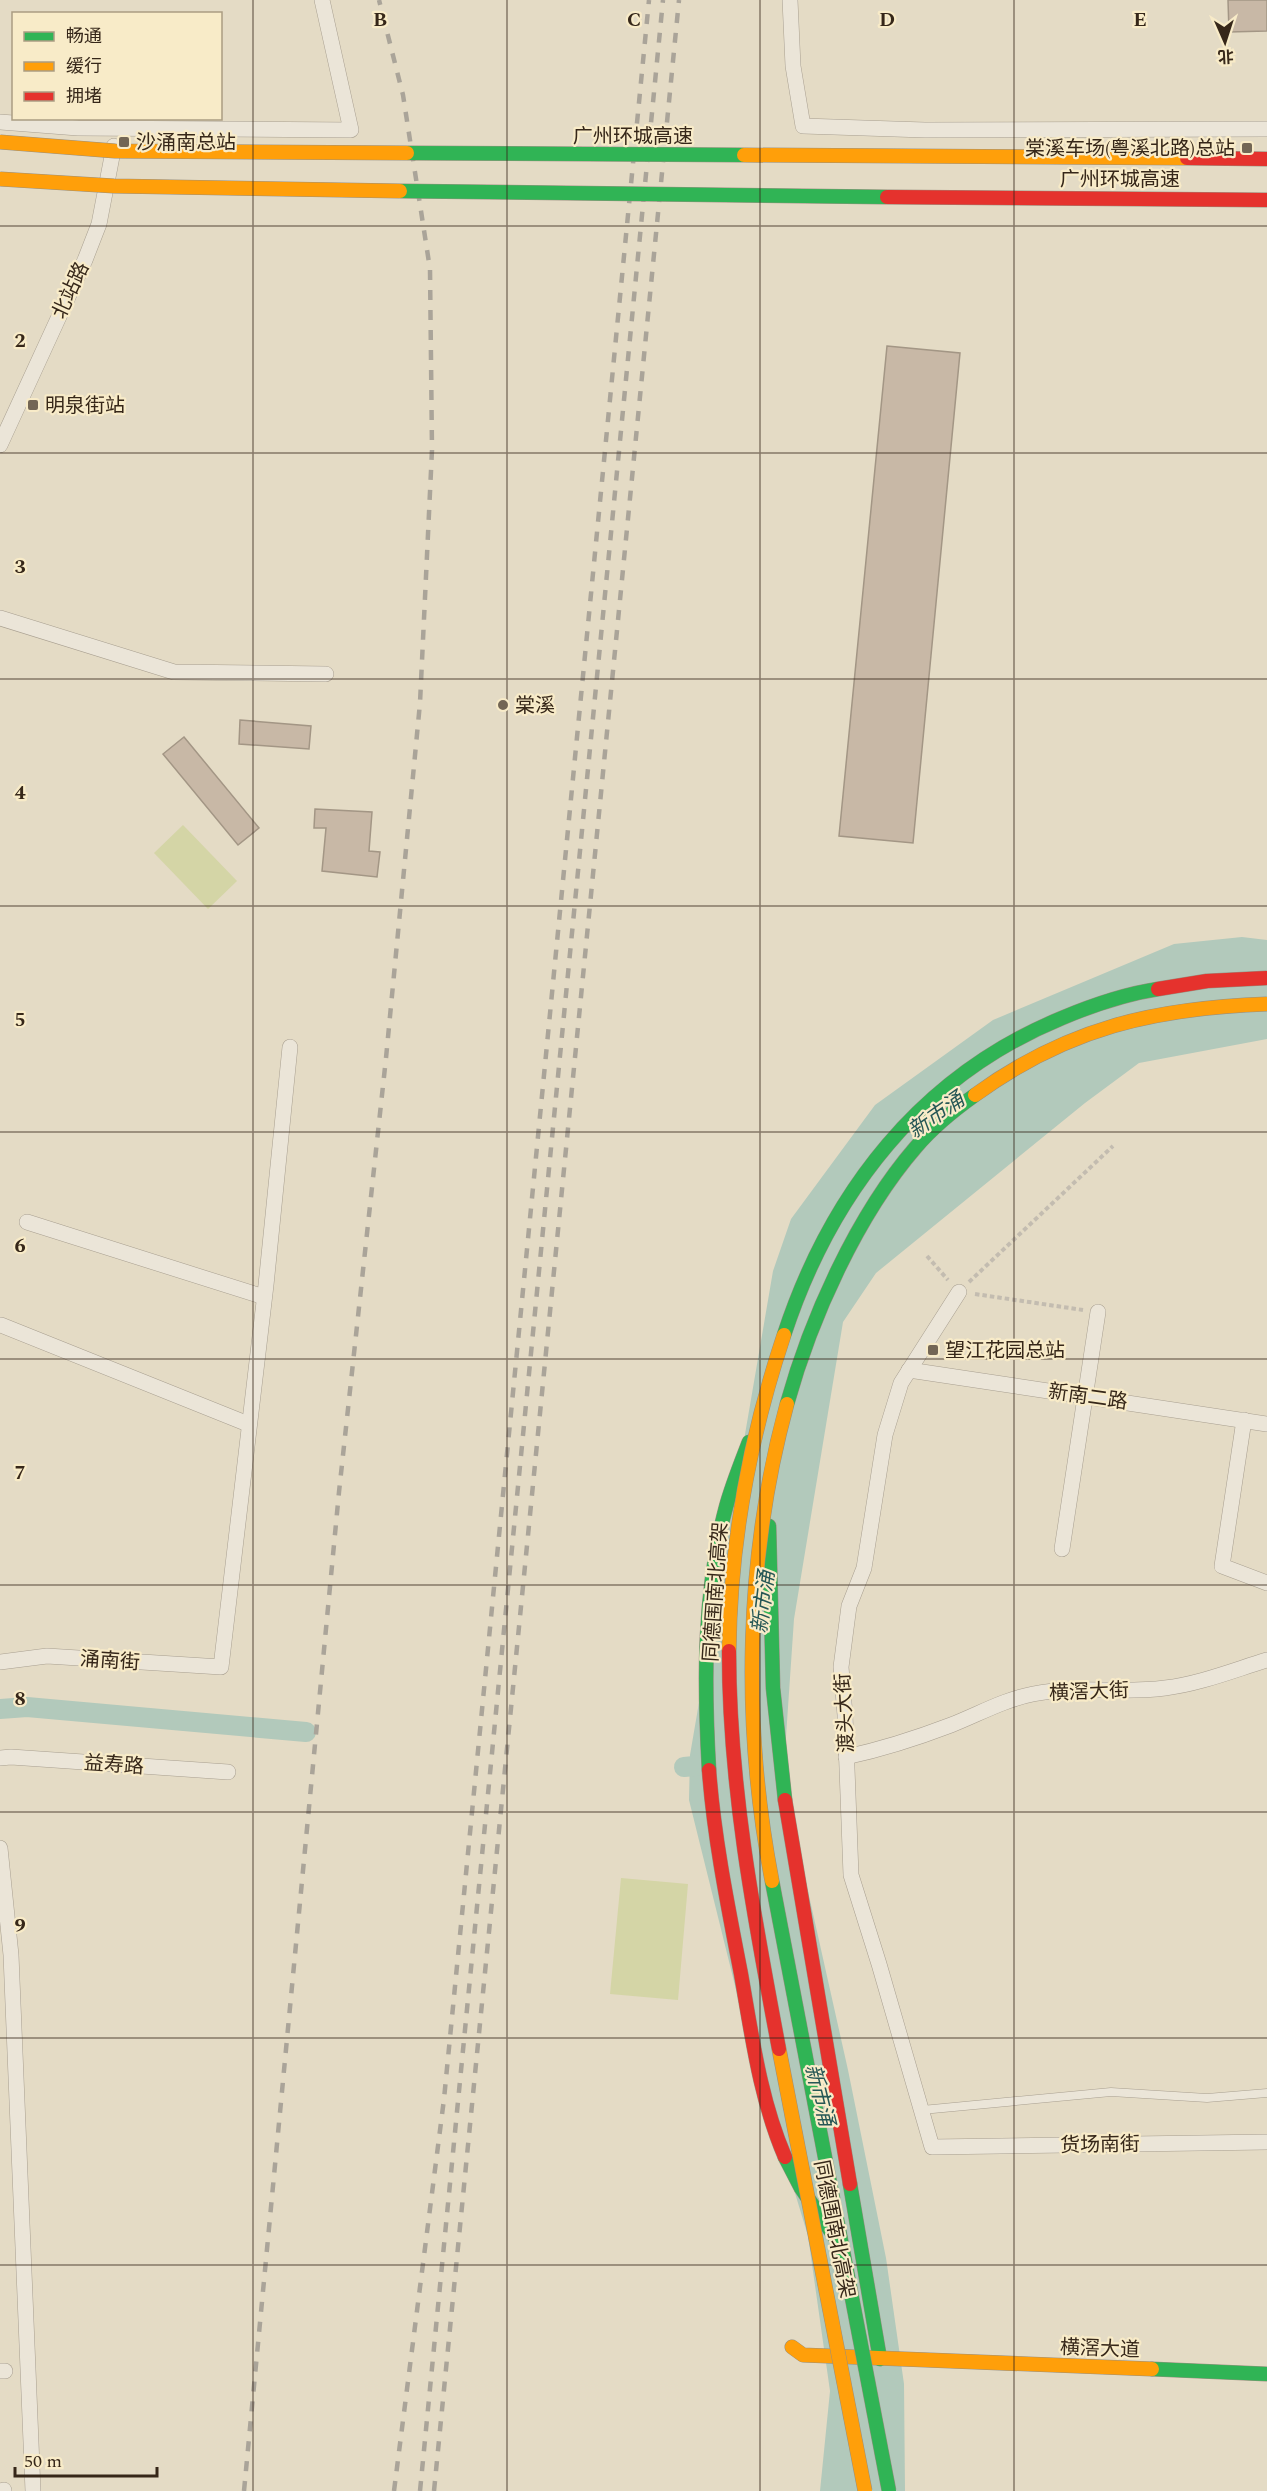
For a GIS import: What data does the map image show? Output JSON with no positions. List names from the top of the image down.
{
  "streets": {
    "main road": ["广州环城高速", "同德围南北高架", "横滘大道"],
    "street": [
      "北站路",
      "新南二路",
      "涌南街",
      "横滘大街",
      "渡头大街",
      "益寿路",
      "货场南街"
    ]
  },
  "crossings": [
    ["新南二路", "渡头大街"],
    ["横滘大街", "渡头大街"],
    ["渡头大街", "货场南街"]
  ],
  "water": ["新市涌"],
  "places": {
    "transit": [
      "沙涌南总站",
      "棠溪车场(粤溪北路)总站",
      "明泉街站",
      "望江花园总站"
    ],
    "other": ["棠溪"]
  },
  "legend": ["畅通", "缓行", "拥堵"],
  "scale_bar": "50 m",
  "north": "bottom",
  "grid": {
    "columns": [
      "B",
      "C",
      "D",
      "E"
    ],
    "rows": [
      "2",
      "3",
      "4",
      "5",
      "6",
      "7",
      "8",
      "9"
    ]
  }
}
